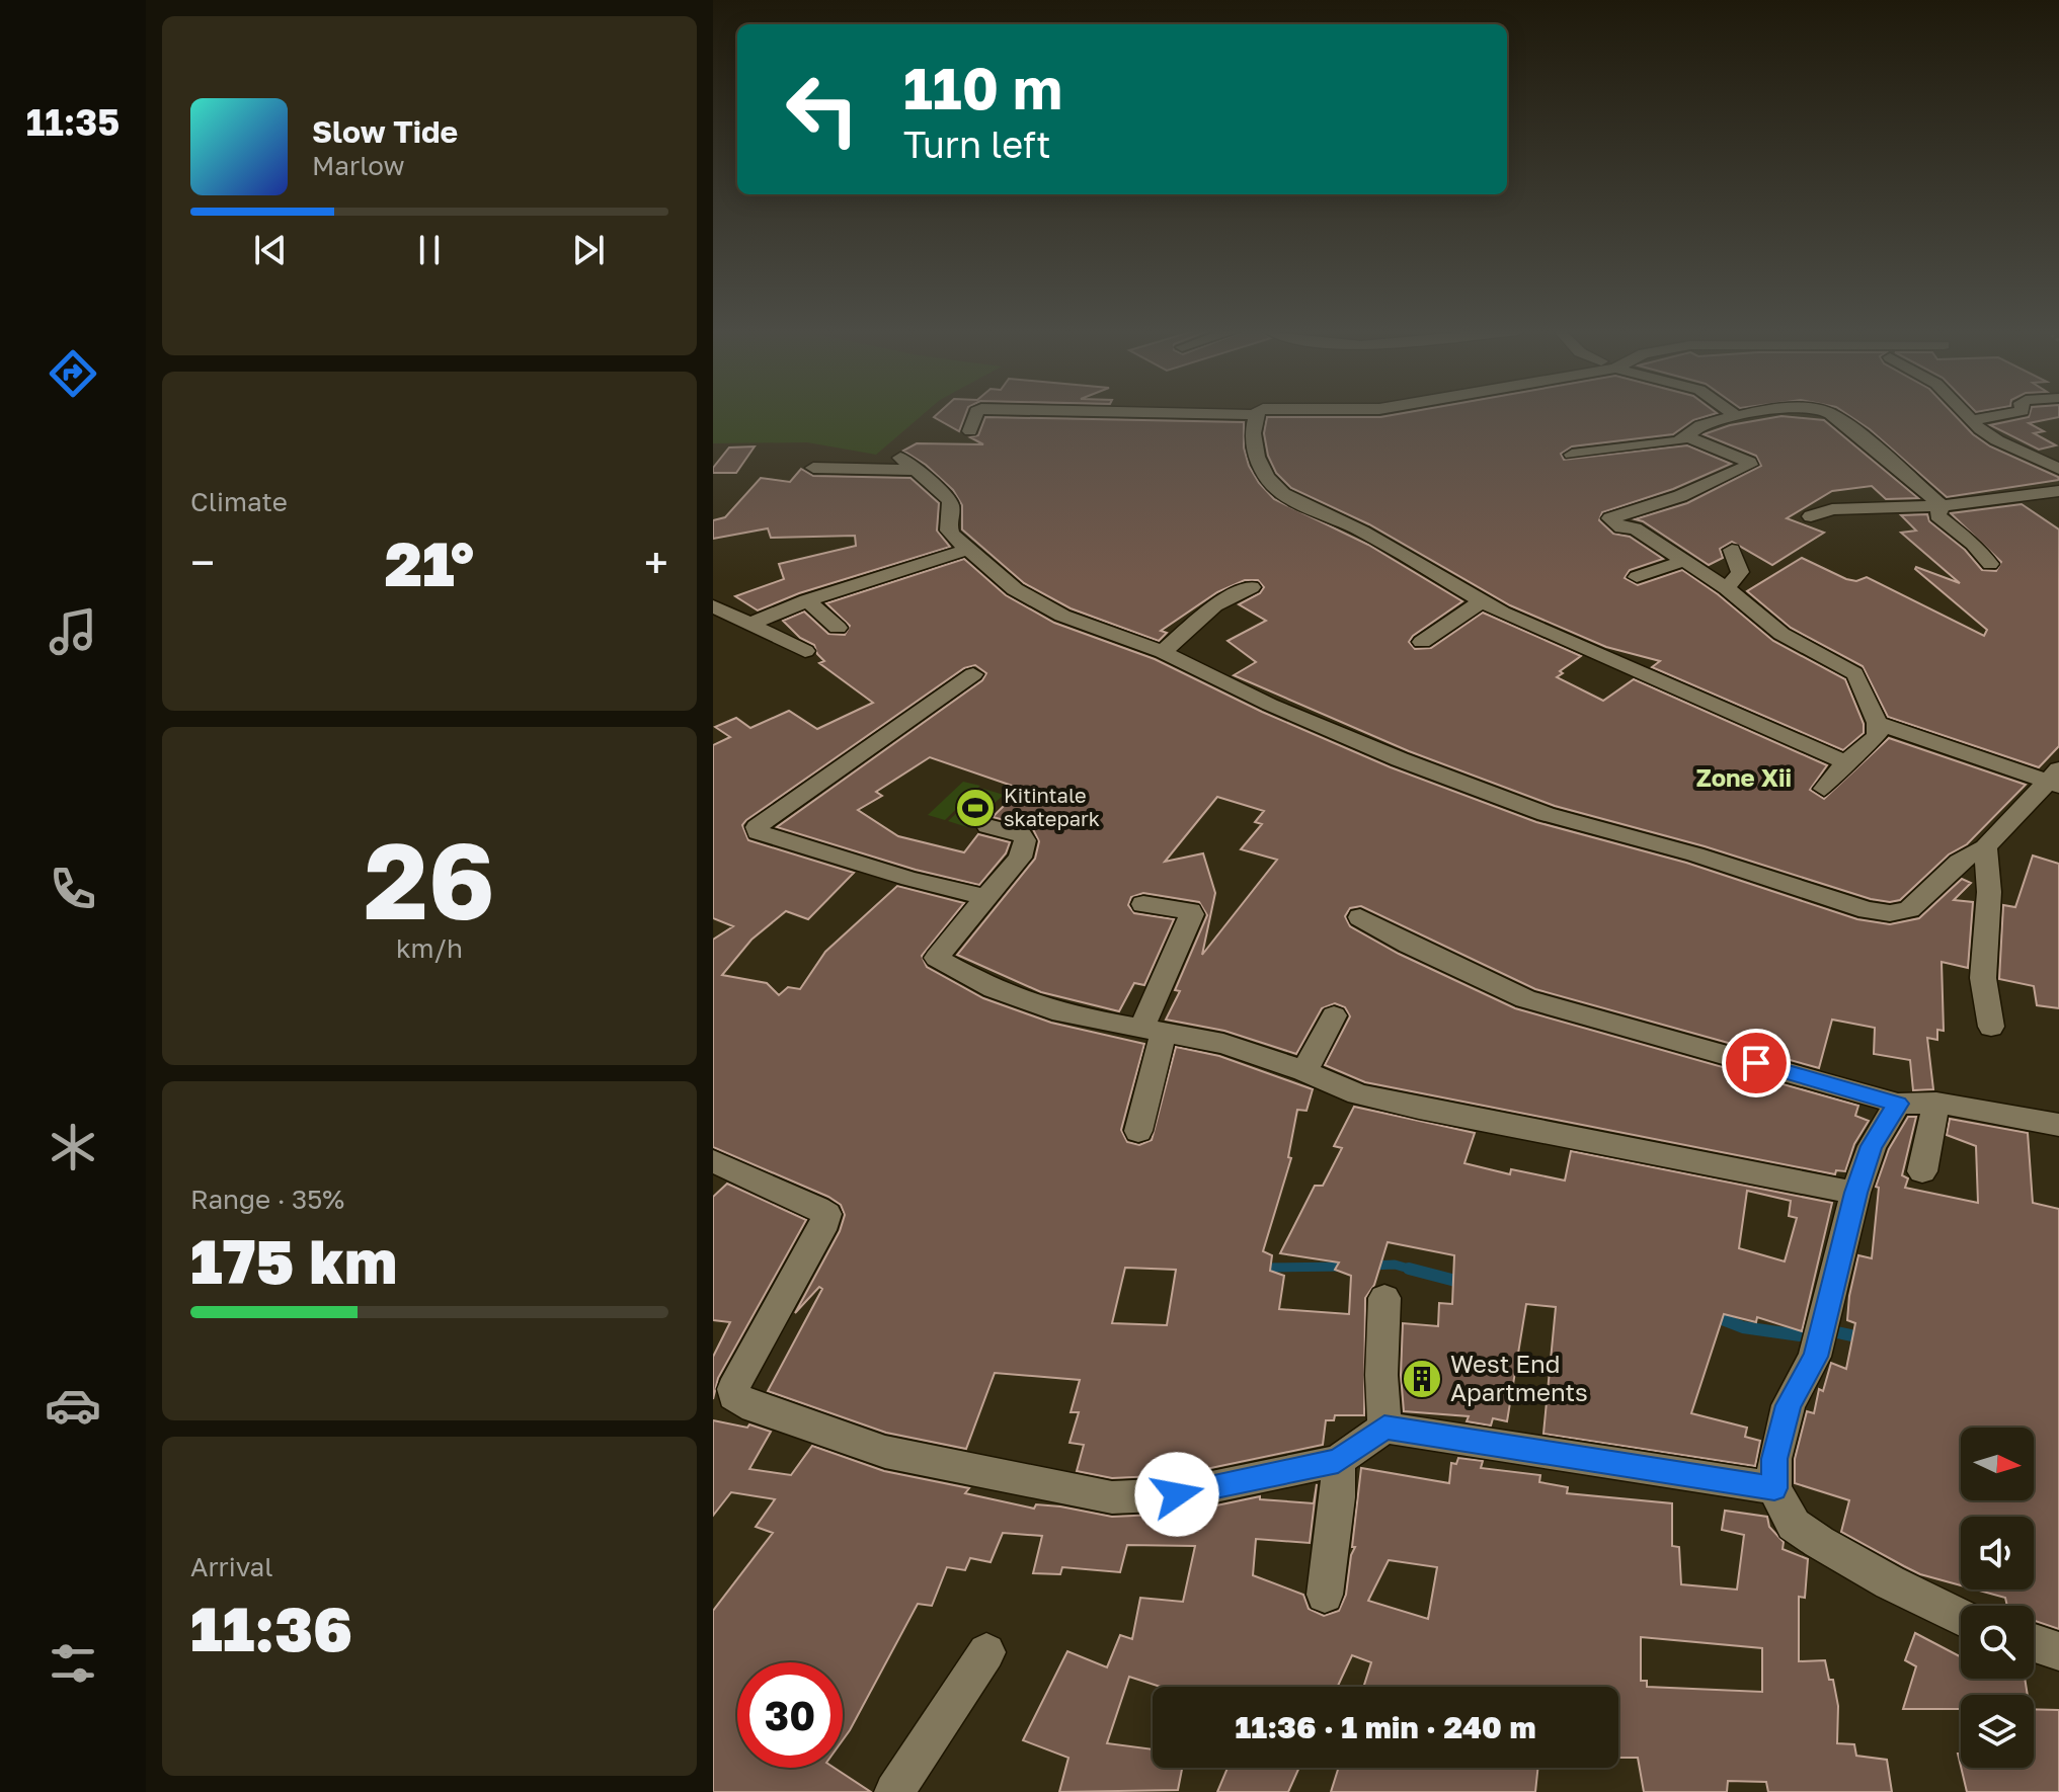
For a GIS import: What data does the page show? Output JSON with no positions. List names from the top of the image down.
{
  "districts": ["Zone Xii"],
  "places": {
    "sports": ["Kitintale skatepark"],
    "building": ["West End Apartments"]
  },
  "north": "right",
  "page": {
    "tabs": "11:35",
    "turn": ["110 m", "Turn left"],
    "song": ["Slow Tide", "Marlow"],
    "tile": [
      "Climate",
      ["26", "km/h"],
      ["Range · 35%", "175 km"],
      ["Arrival", "11:36"]
    ],
    "heat": ["−", "21°", "+"],
    "limit": "30",
    "trip": "11:36 · 1 min · 240 m"
  }
}
